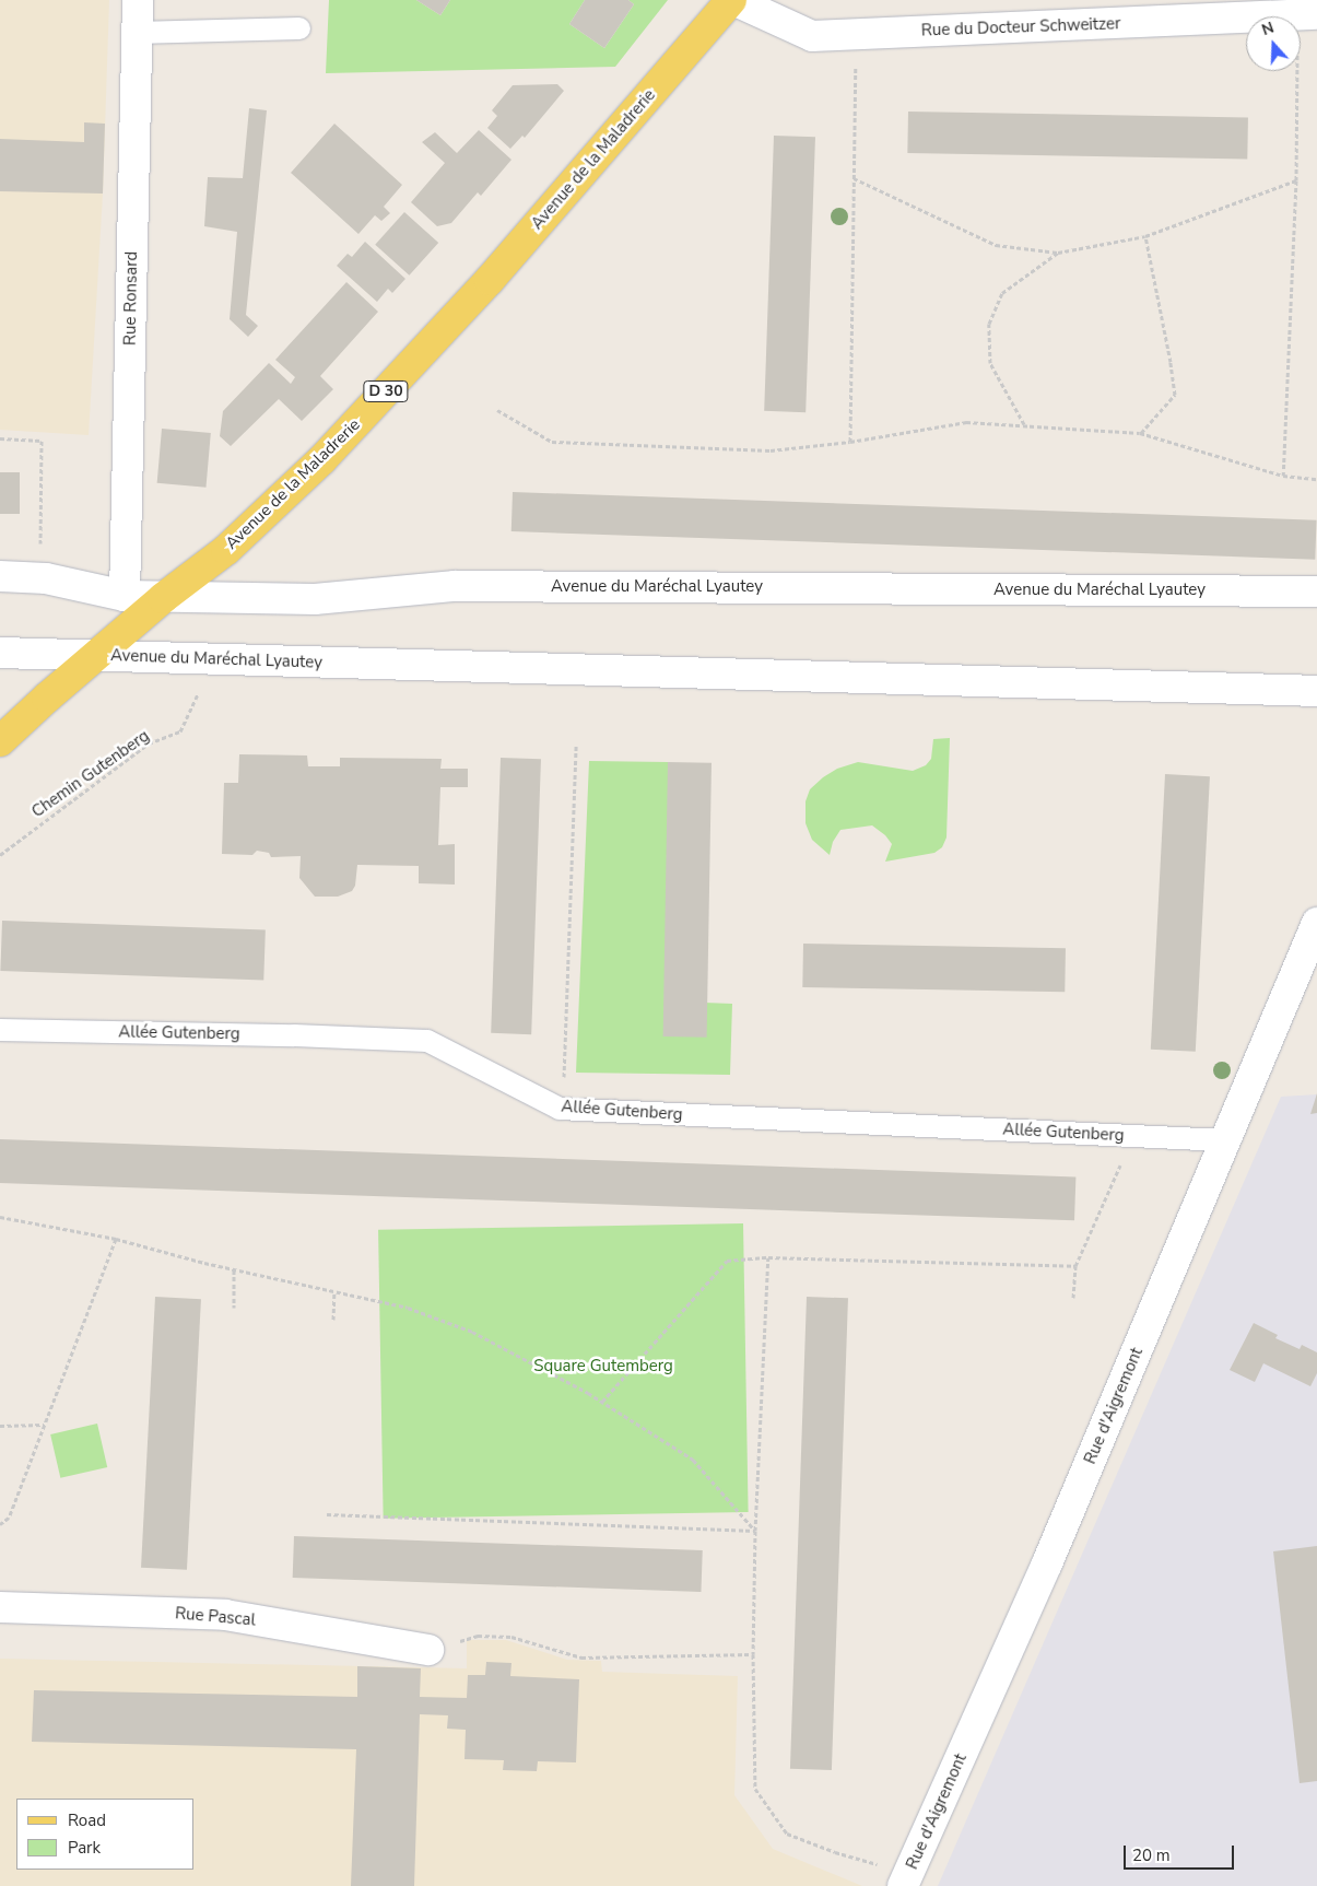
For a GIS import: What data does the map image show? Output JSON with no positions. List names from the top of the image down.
{
  "streets": {
    "main road": ["Avenue de la Maladrerie", "D 30"],
    "street": [
      "Rue du Docteur Schweitzer",
      "Rue Ronsard",
      "Avenue du Maréchal Lyautey",
      "Rue d'Aigremont",
      "Rue Pascal"
    ],
    "lane": ["Allée Gutenberg"],
    "path": ["Chemin Gutenberg"]
  },
  "crossings": [
    ["Rue du Docteur Schweitzer", "Avenue de la Maladrerie"],
    ["Avenue de la Maladrerie", "Avenue du Maréchal Lyautey"],
    ["Rue Ronsard", "Avenue du Maréchal Lyautey"],
    ["Allée Gutenberg", "Rue d'Aigremont"]
  ],
  "parks": ["Square Gutemberg"],
  "legend": ["Road", "Park"],
  "scale_bar": "20 m",
  "north": "top"
}
